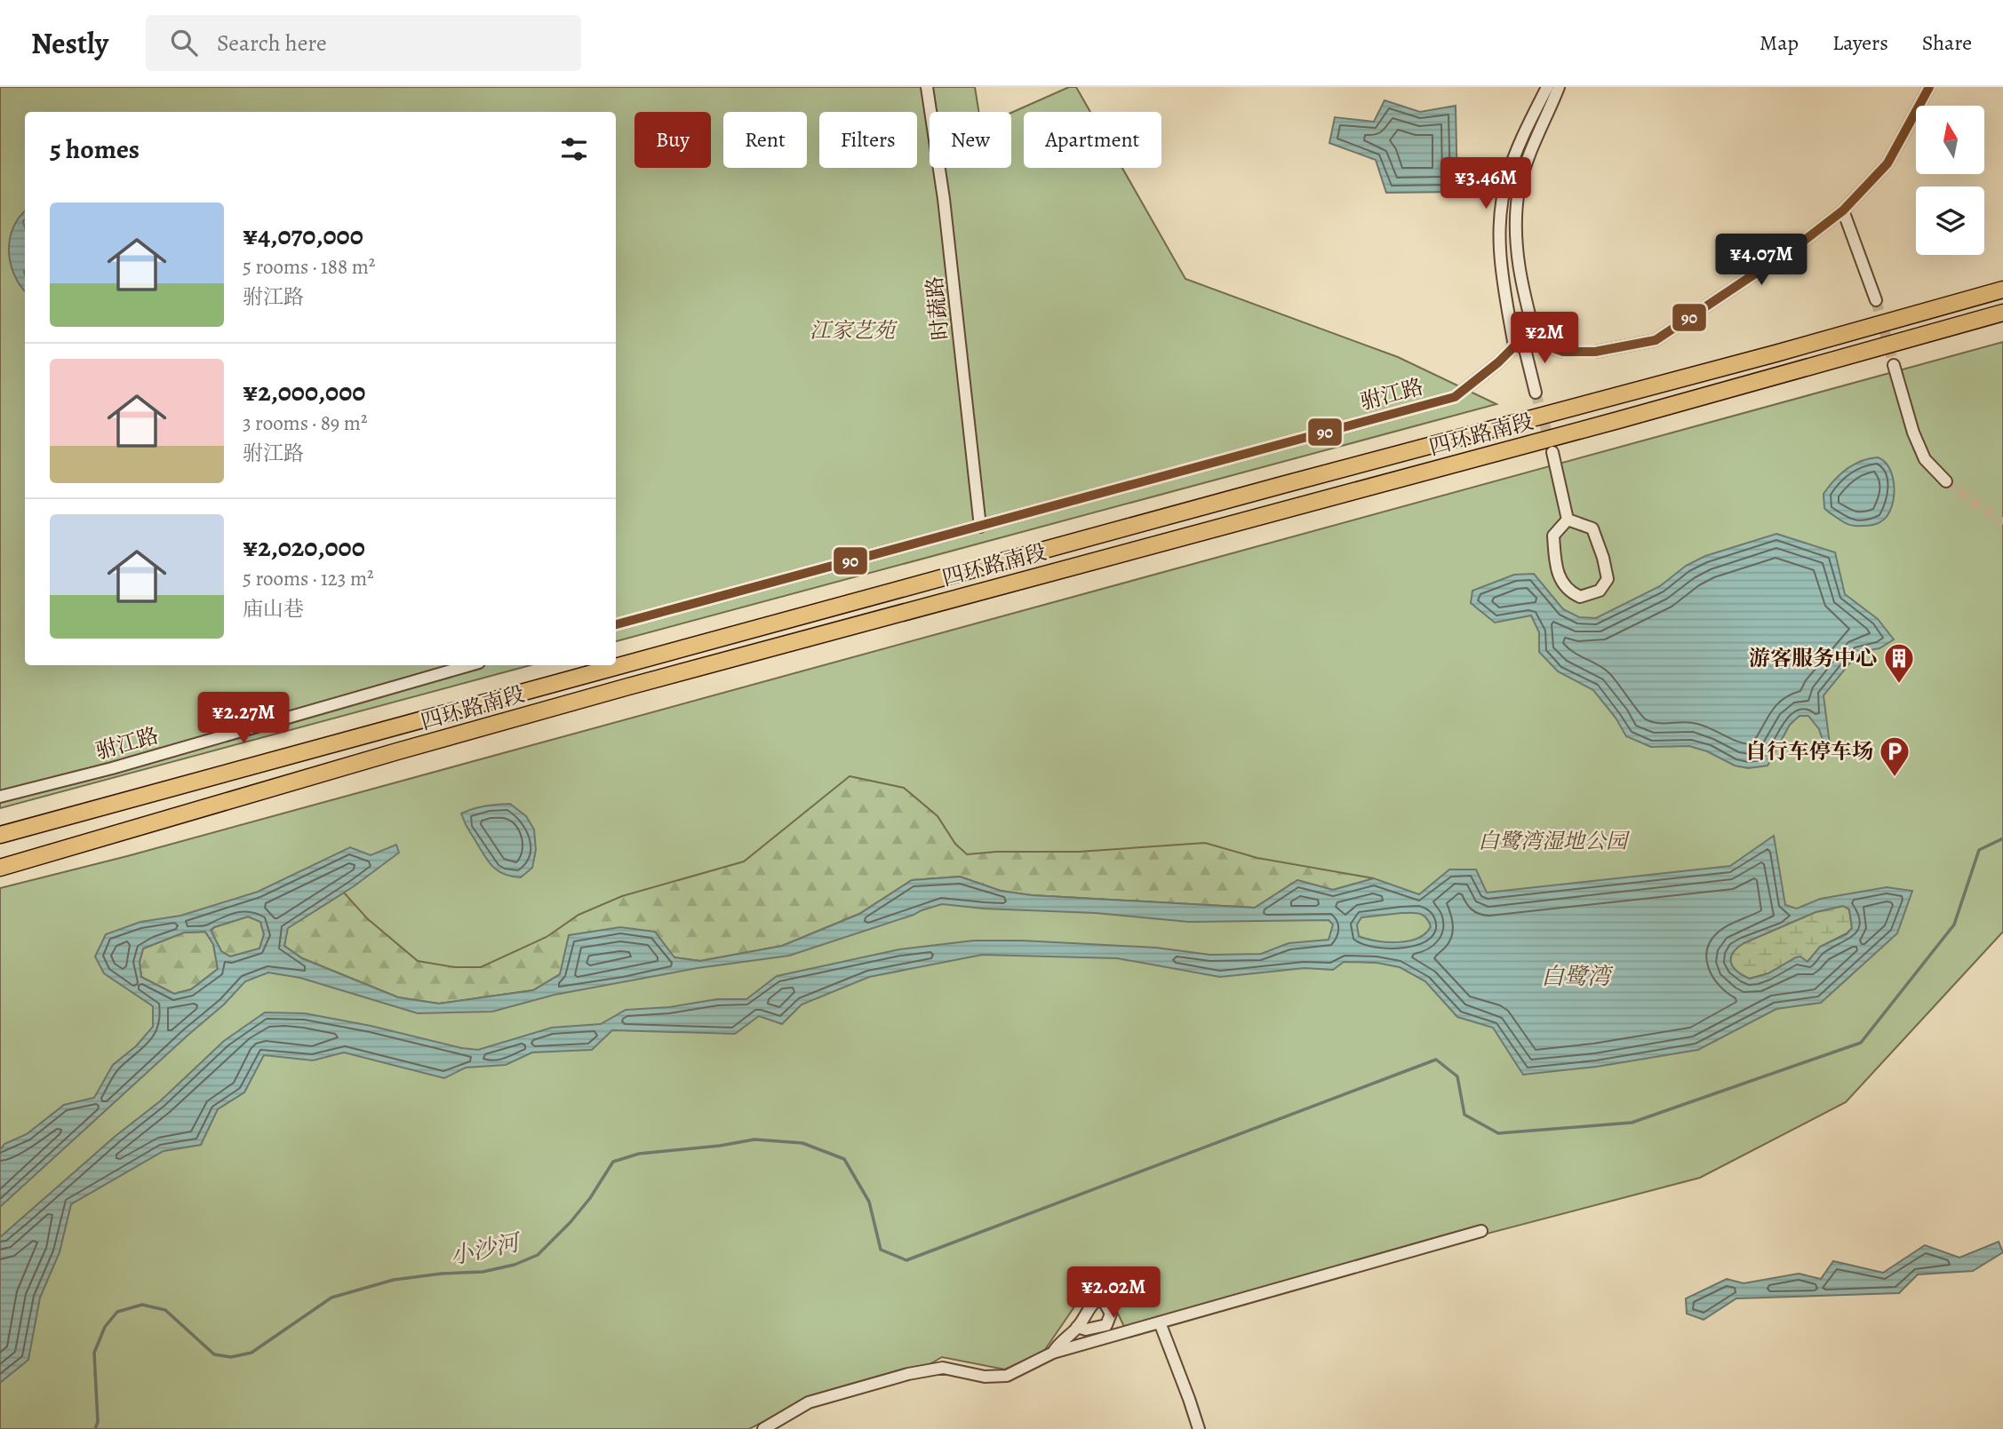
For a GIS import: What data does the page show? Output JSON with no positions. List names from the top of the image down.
{
  "streets": {
    "highway": ["四环路南段"],
    "street": ["时蔬路", "驸江路"]
  },
  "crossings": [
    ["时蔬路", "驸江路"]
  ],
  "water": ["白鹭湾", "小沙河"],
  "parks": ["江家艺苑", "白鹭湾湿地公园"],
  "places": {
    "building": ["游客服务中心"],
    "parking": ["自行车停车场"]
  },
  "lines": ["transit line 90"],
  "north": "top",
  "page": {
    "header": "Nestly",
    "search": "Search here",
    "nav": ["Map", "Layers", "Share"],
    "chip": [
      "Buy",
      "Rent",
      "Filters",
      "New",
      "Apartment"
    ],
    "heading": "5 homes",
    "price": [
      "¥3.46M",
      "¥4.07M",
      "¥2M",
      "¥2.27M",
      "¥2.02M"
    ],
    "list": [
      {
        "name": "¥4,070,000",
        "note": "5 rooms · 188 m² · 驸江路"
      },
      {
        "name": "¥2,000,000",
        "note": "3 rooms · 89 m² · 驸江路"
      },
      {
        "name": "¥2,020,000",
        "note": "5 rooms · 123 m² · 庙山巷"
      }
    ]
  }
}
